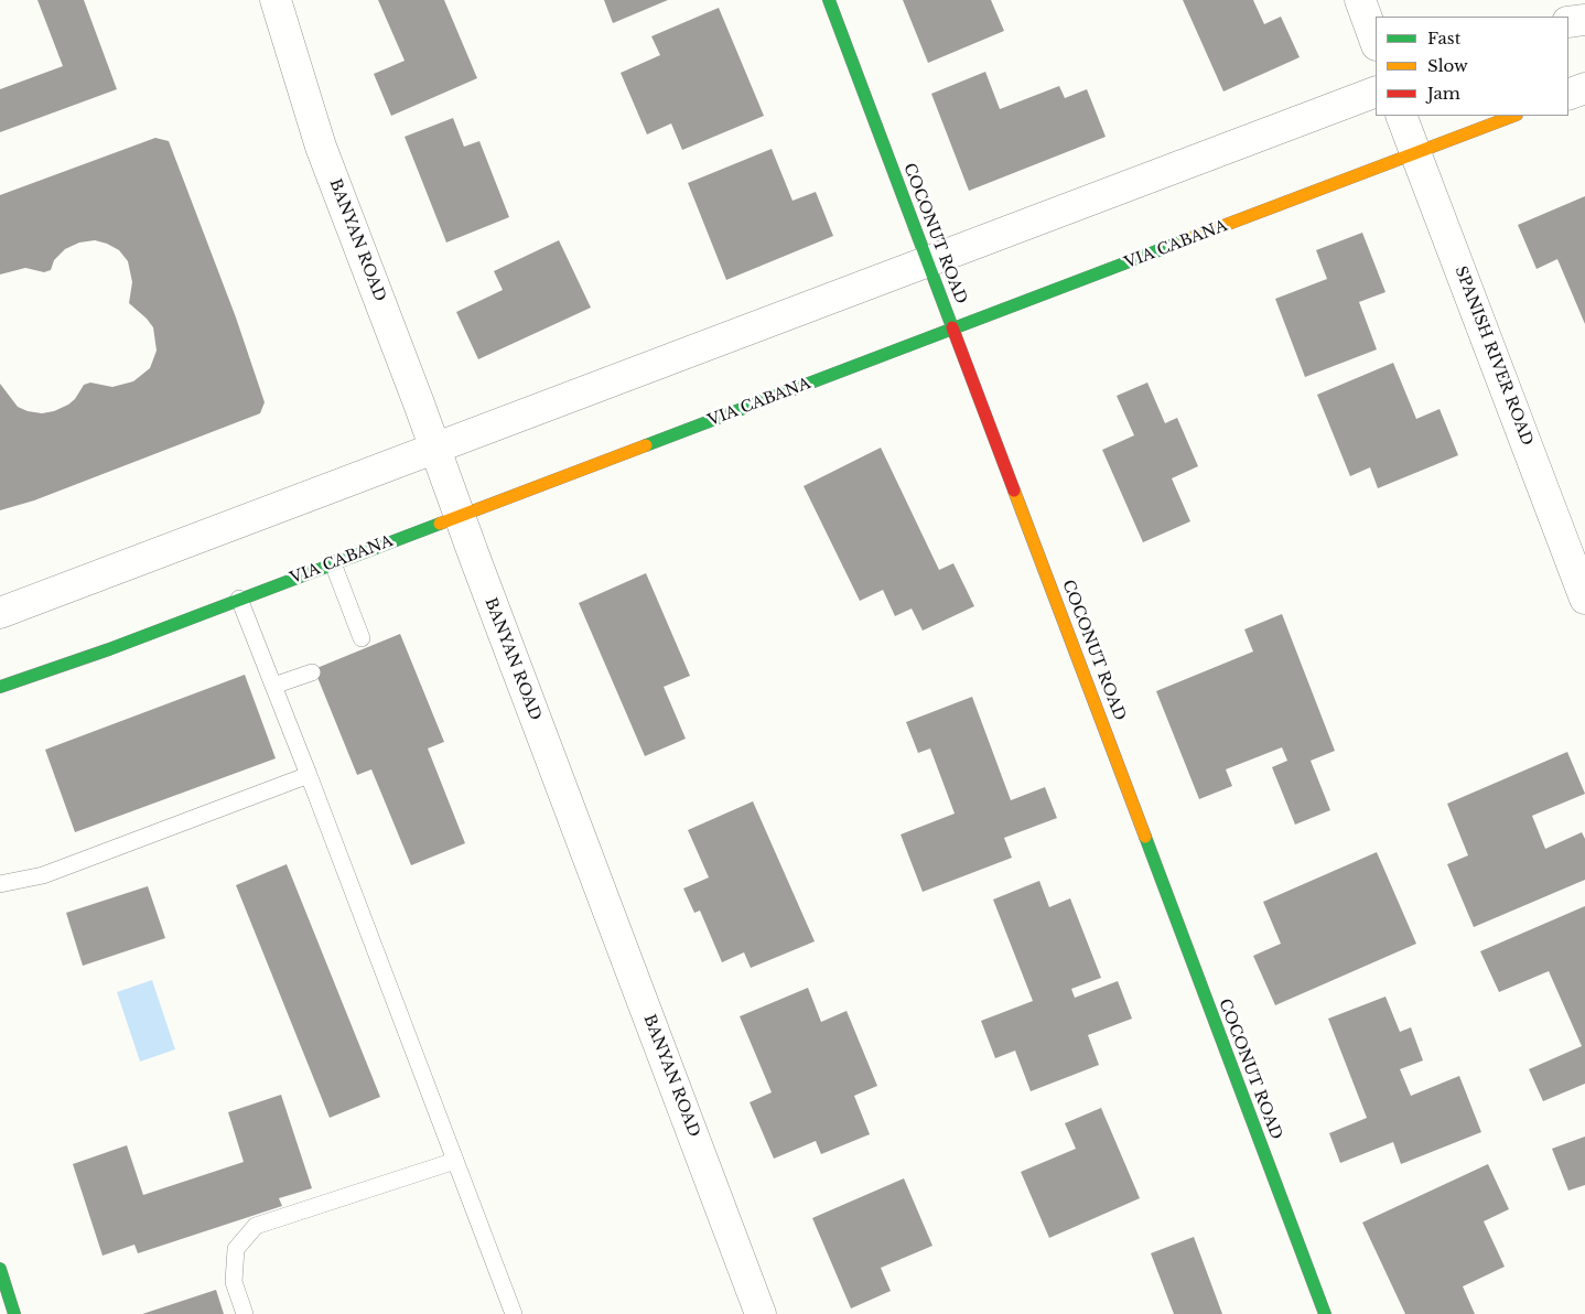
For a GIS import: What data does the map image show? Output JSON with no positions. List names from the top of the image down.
{
  "streets": {
    "street": [
      "COCONUT ROAD",
      "BANYAN ROAD",
      "VIA CABANA",
      "SPANISH RIVER ROAD"
    ]
  },
  "crossings": [
    ["COCONUT ROAD", "VIA CABANA"],
    ["BANYAN ROAD", "VIA CABANA"],
    ["VIA CABANA", "SPANISH RIVER ROAD"]
  ],
  "legend": ["Fast", "Slow", "Jam"]
}
